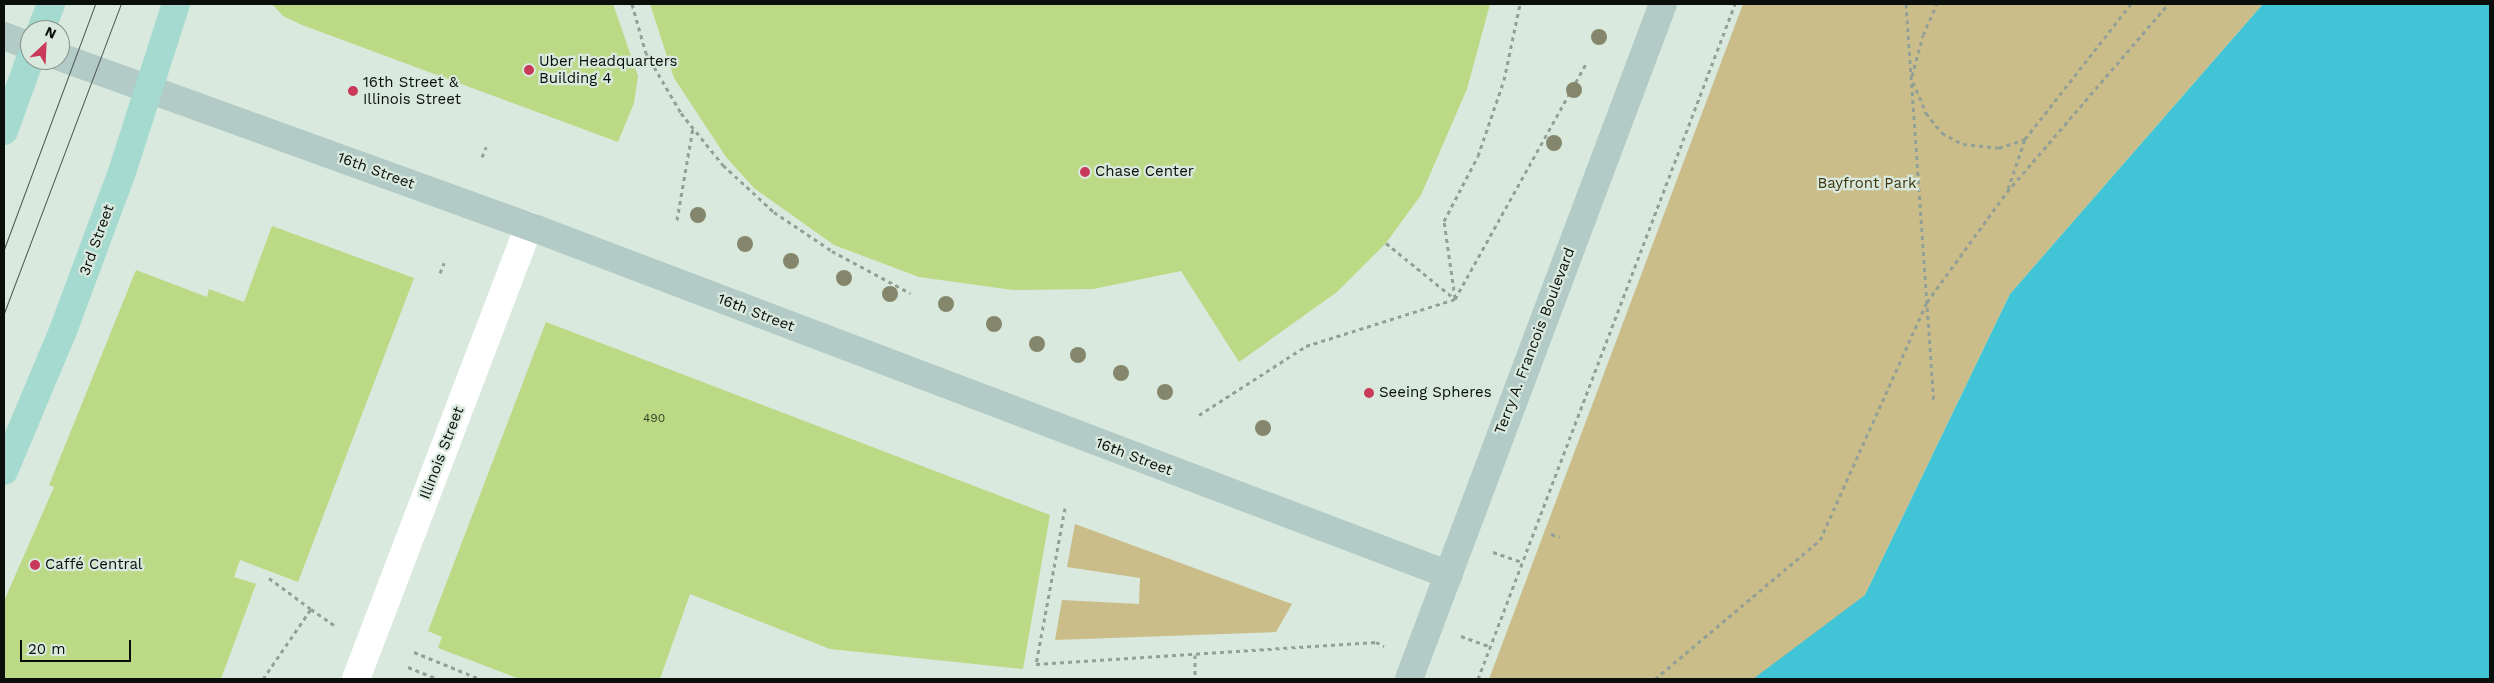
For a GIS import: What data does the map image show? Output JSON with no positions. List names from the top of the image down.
{
  "streets": {
    "main road": ["3rd Street"],
    "street": ["16th Street", "Terry A. Francois Boulevard", "Illinois Street"]
  },
  "crossings": [
    ["16th Street", "3rd Street"],
    ["16th Street", "Terry A. Francois Boulevard"],
    ["16th Street", "Illinois Street"]
  ],
  "parks": ["Bayfront Park"],
  "places": [
    "Uber Headquarters Building 4",
    "16th Street & Illinois Street",
    "Chase Center",
    "Seeing Spheres",
    "Caffé Central"
  ],
  "house_numbers": ["490"],
  "scale_bar": "20 m",
  "north": "top right"
}
